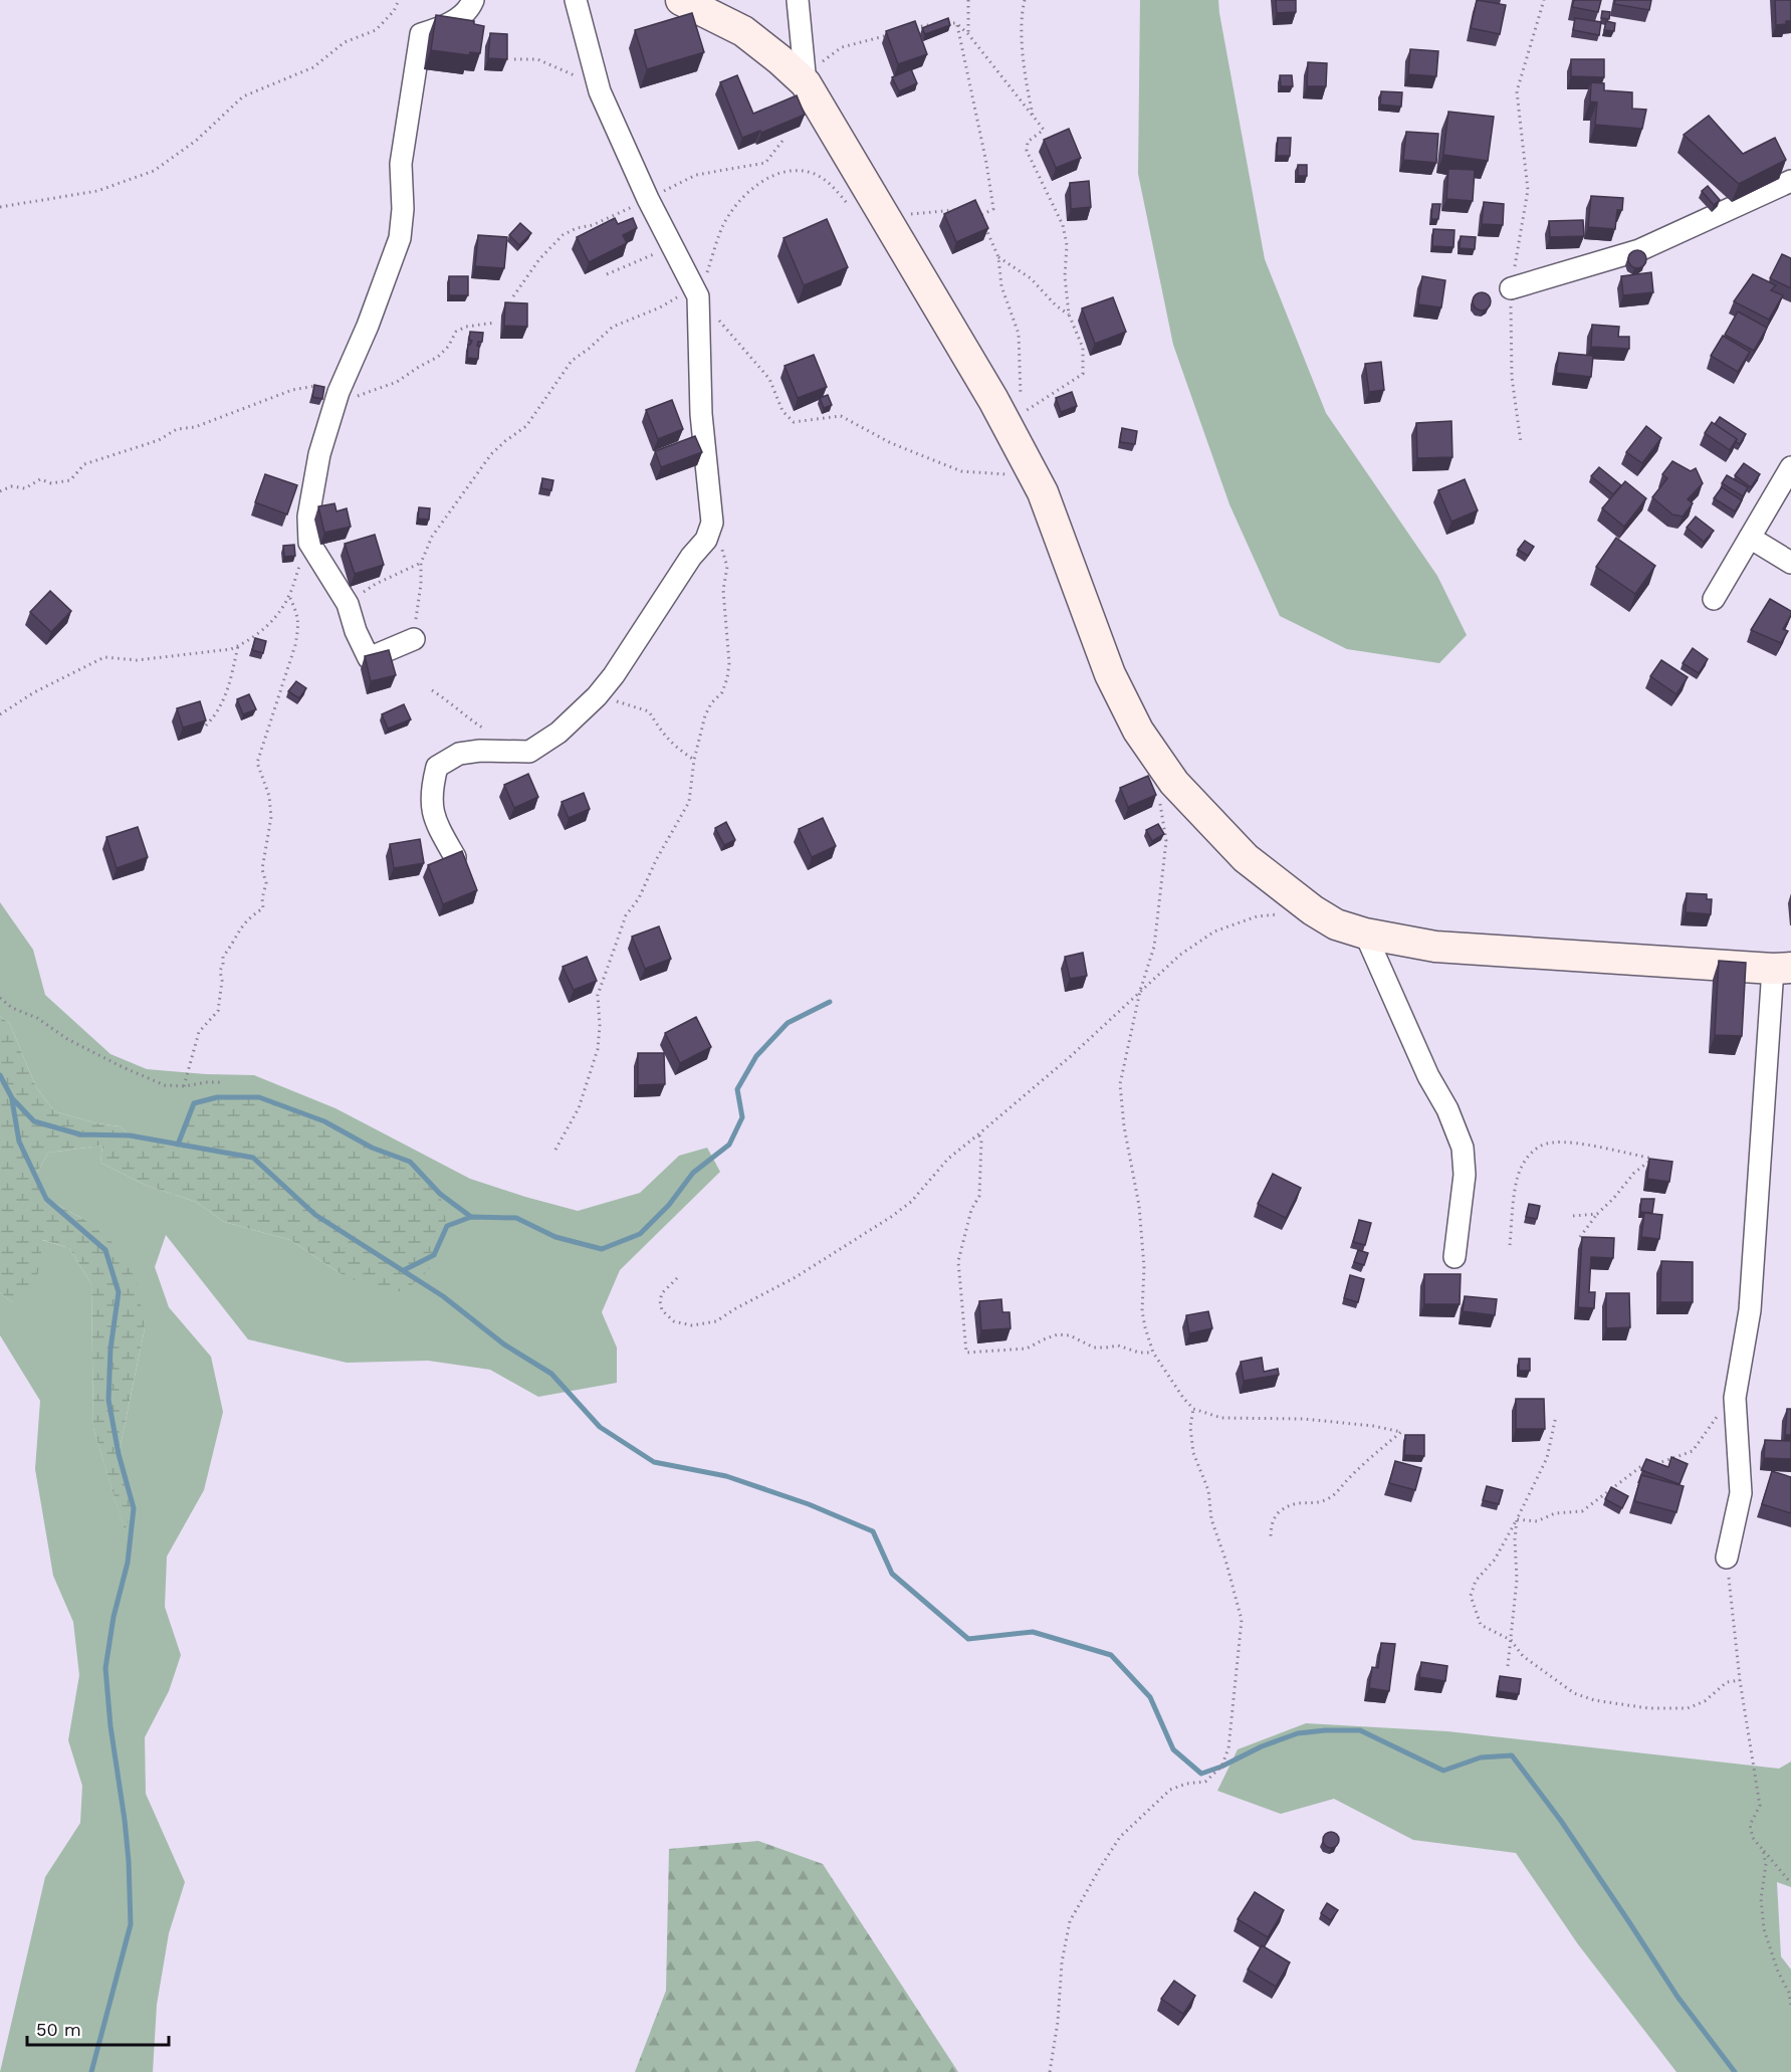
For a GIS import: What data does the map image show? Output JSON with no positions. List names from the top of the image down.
{
  "scale_bar": "50 m"
}
